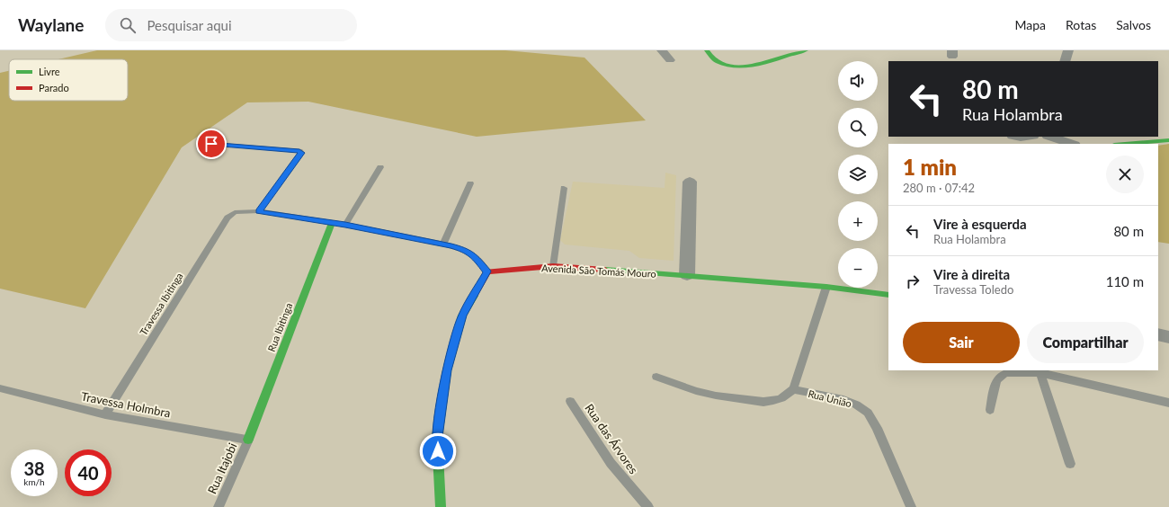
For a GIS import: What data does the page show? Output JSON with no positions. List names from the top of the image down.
{
  "streets": {
    "street": ["Avenida São Tomás Mouro", "Rua Ibitinga"],
    "lane": [
      "Travessa Ibitinga",
      "Rua União",
      "Travessa Holmbra",
      "Rua das Árvores",
      "Rua Itajobi"
    ]
  },
  "crossings": [
    ["Travessa Ibitinga", "Travessa Holmbra"],
    ["Rua Ibitinga", "Travessa Holmbra"],
    ["Rua Ibitinga", "Rua Itajobi"],
    ["Travessa Holmbra", "Rua Itajobi"]
  ],
  "legend": ["Livre", "Parado"],
  "page": {
    "header": "Waylane",
    "search": "Pesquisar aqui",
    "nav": ["Mapa", "Rotas", "Salvos"],
    "map_buttons": ["+", "−"],
    "turn": ["80 m", "Rua Holambra"],
    "heading": ["1 min", "280 m · 07:42"],
    "list": [
      {
        "name": "Vire à esquerda",
        "note": "Rua Holambra",
        "value": "80 m"
      },
      {
        "name": "Vire à direita",
        "note": "Travessa Toledo",
        "value": "110 m"
      }
    ],
    "buttons": ["Sair", "Compartilhar"],
    "speed": "38 km/h",
    "limit": "40"
  }
}
